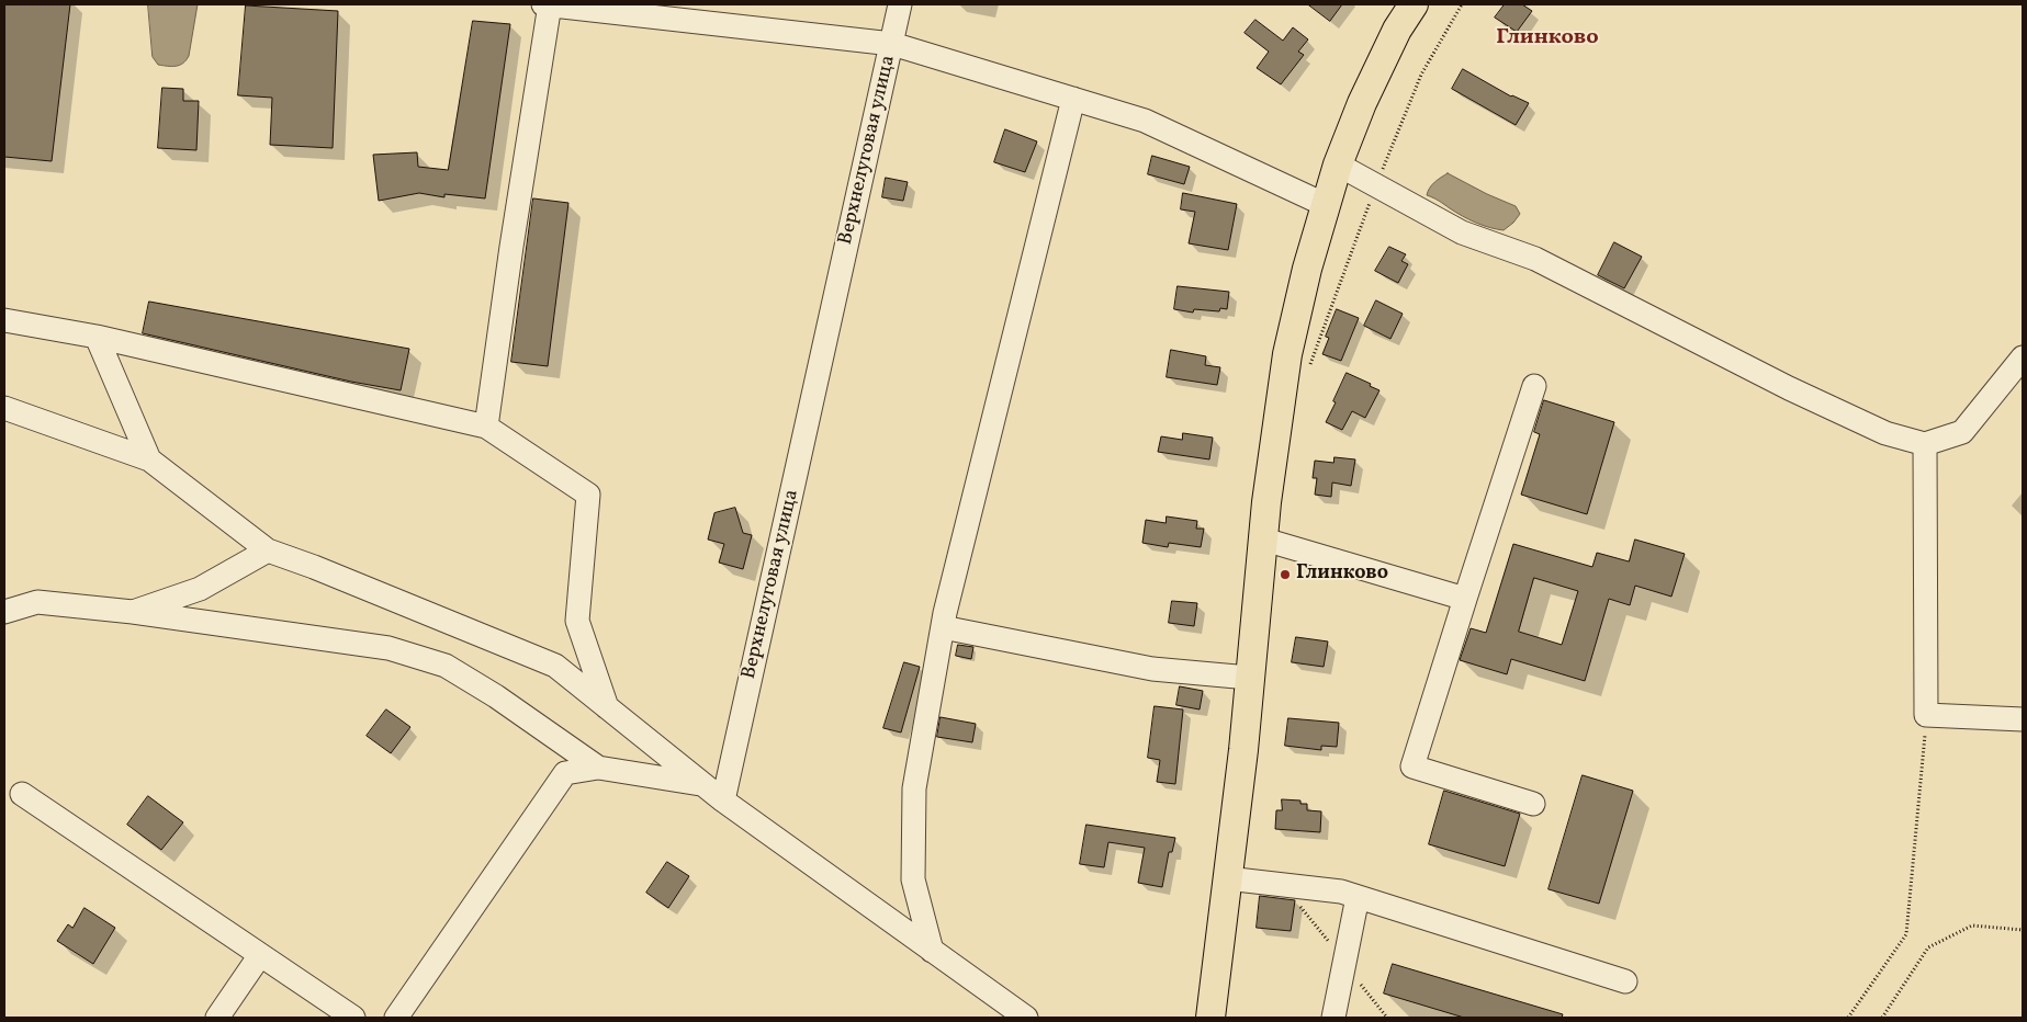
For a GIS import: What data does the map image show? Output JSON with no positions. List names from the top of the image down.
{
  "streets": {
    "street": ["Верхнелуговая улица"]
  },
  "districts": ["Глинково"],
  "places": ["Глинково"]
}
